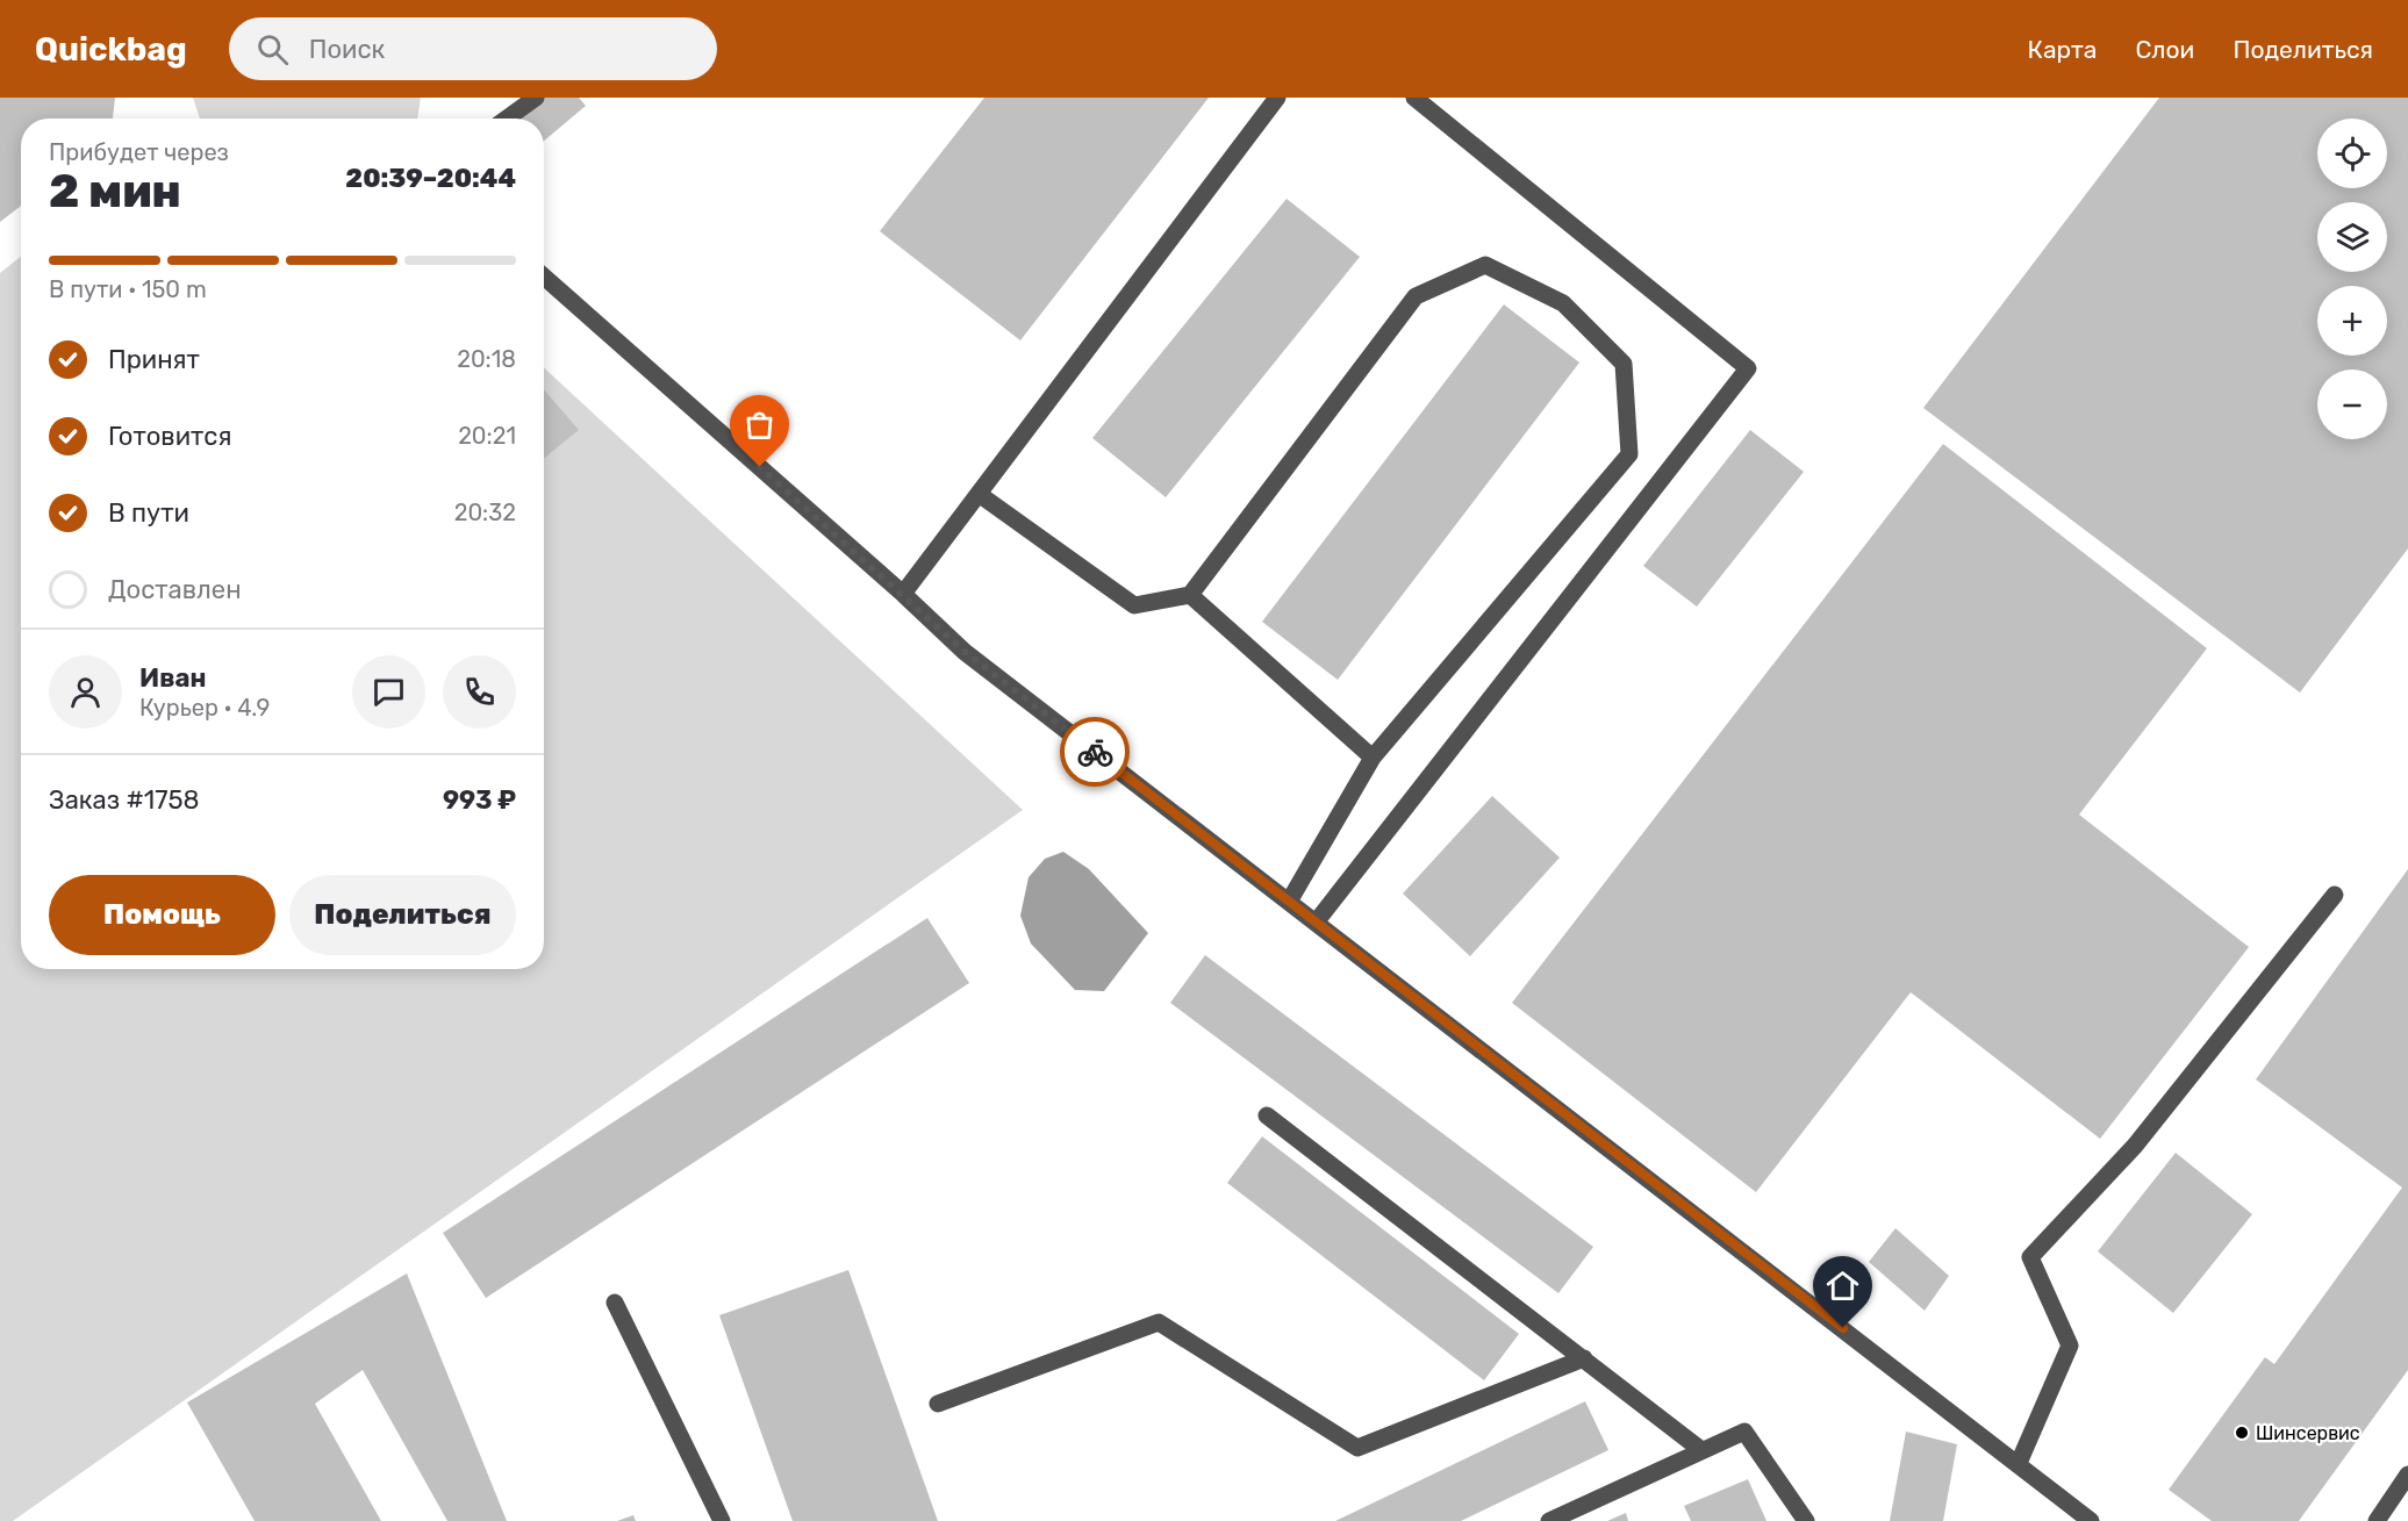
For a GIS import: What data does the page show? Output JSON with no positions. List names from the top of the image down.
{
  "places": ["Шинсервис"],
  "page": {
    "header": "Quickbag",
    "search": "Поиск",
    "nav": ["Карта", "Слои", "Поделиться"],
    "map_buttons": ["+", "−"],
    "heading": ["2 мин", "Прибудет через", "20:39–20:44"],
    "panel": [
      "Иван",
      "Курьер · 4.9",
      "Заказ #1758",
      "993 ₽"
    ],
    "bar": "В пути · 150 m",
    "list": [
      ["Принят", "20:18"],
      ["Готовится", "20:21"],
      ["В пути", "20:32"],
      "Доставлен"
    ],
    "buttons": ["Помощь", "Поделиться"]
  }
}
